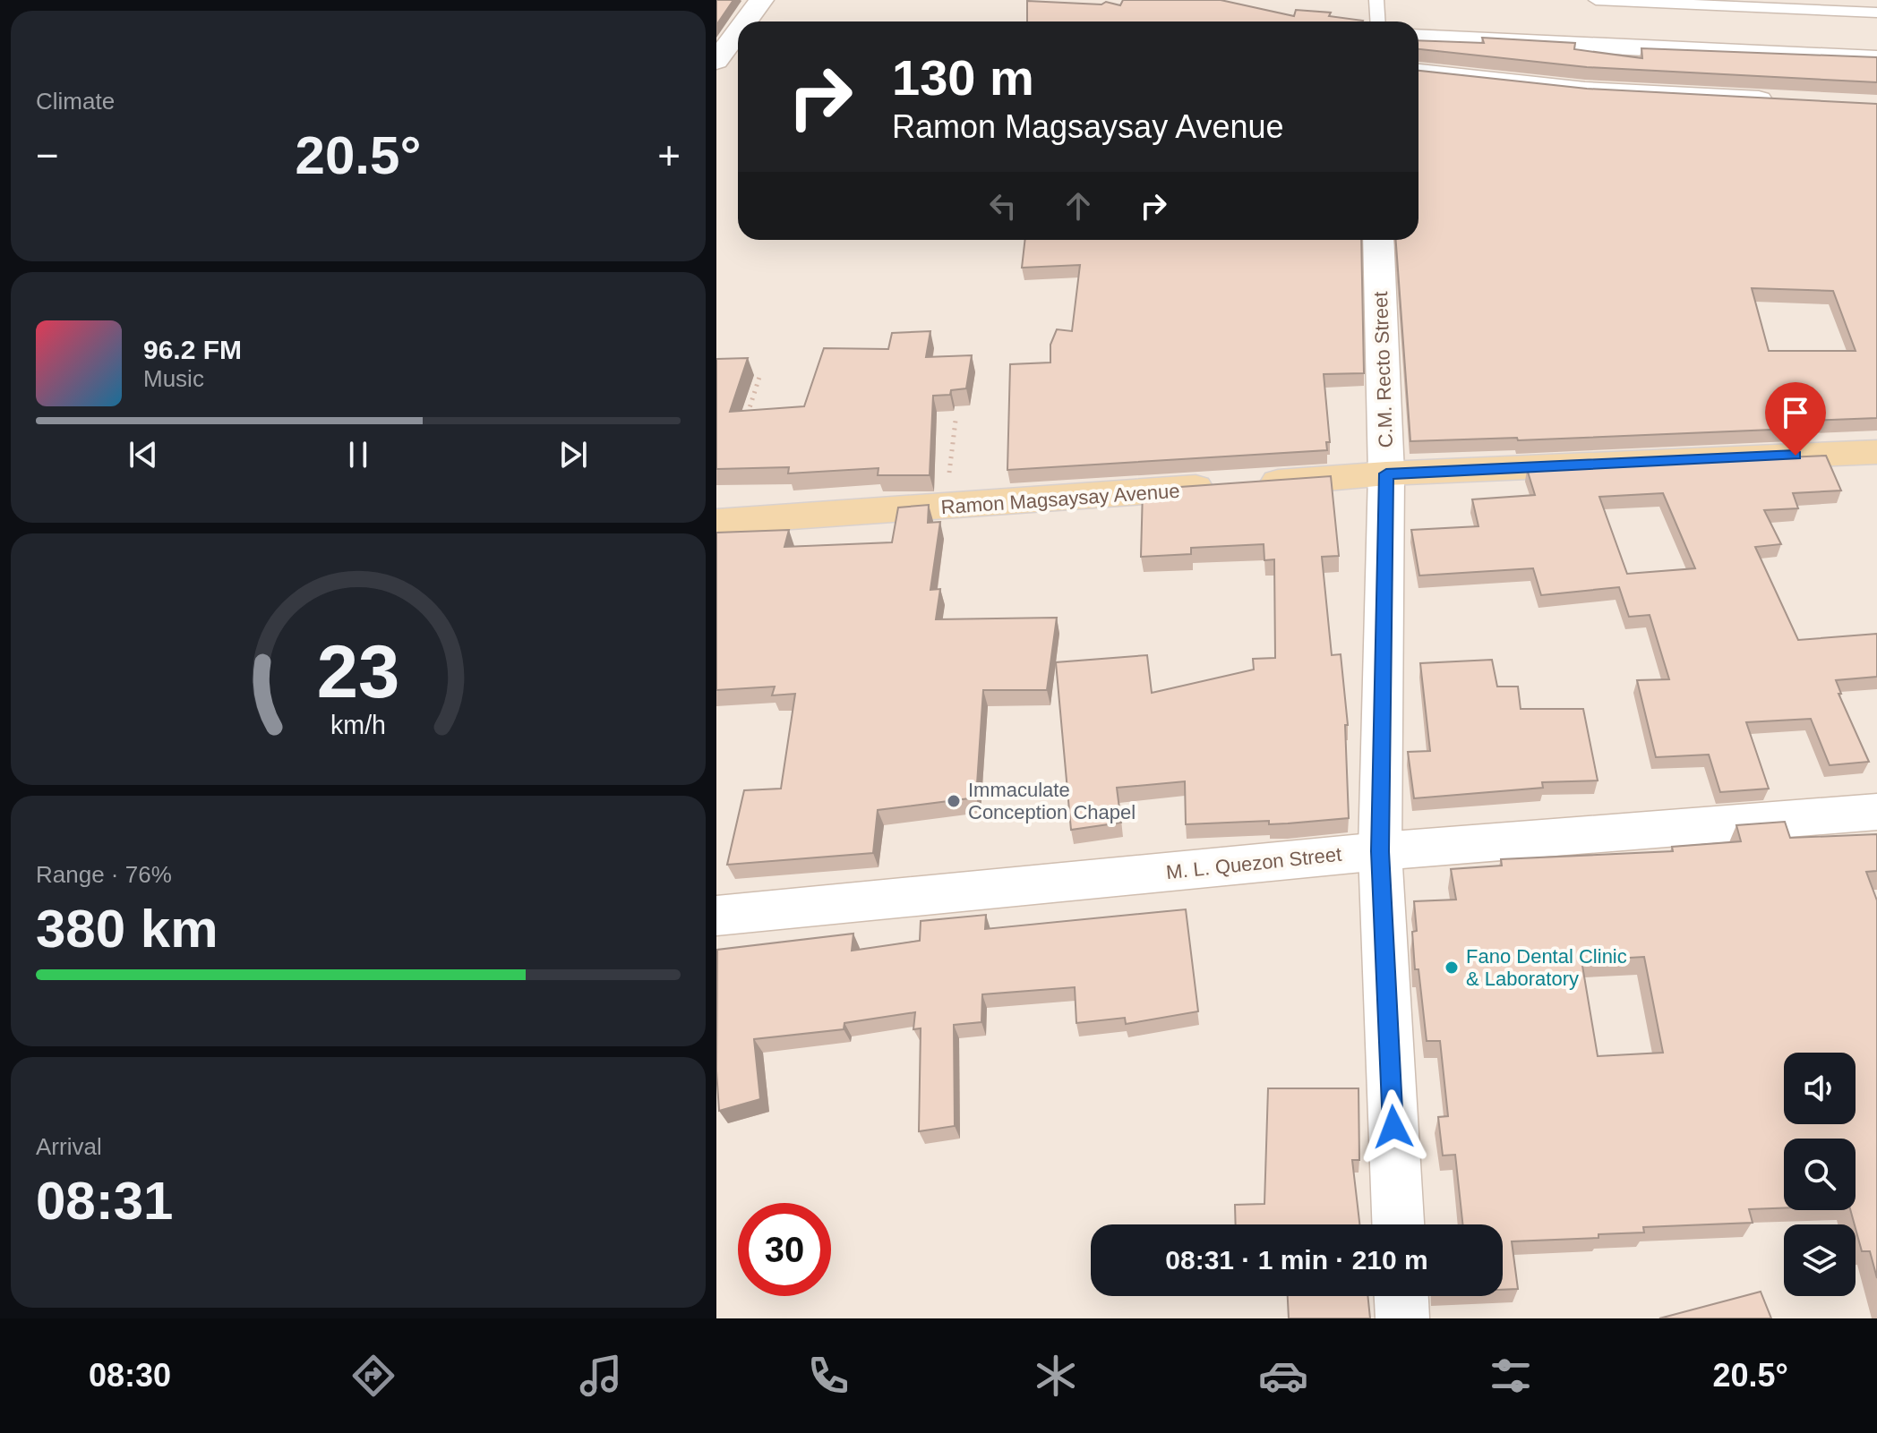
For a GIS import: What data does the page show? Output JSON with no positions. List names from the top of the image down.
{
  "streets": {
    "main road": ["Ramon Magsaysay Avenue"],
    "street": ["C.M. Recto Street", "M. L. Quezon Street"]
  },
  "crossings": [
    ["C.M. Recto Street", "Ramon Magsaysay Avenue"],
    ["C.M. Recto Street", "M. L. Quezon Street"]
  ],
  "places": ["Immaculate Conception Chapel", "Fano Dental Clinic & Laboratory"],
  "page": {
    "tile": [
      "Climate",
      ["Range · 76%", "380 km"],
      ["Arrival", "08:31"]
    ],
    "turn": ["130 m", "Ramon Magsaysay Avenue"],
    "heat": ["−", "20.5°", "+"],
    "song": ["96.2 FM", "Music"],
    "limit": "30",
    "trip": "08:31 · 1 min · 210 m",
    "tabs": ["08:30", "20.5°"],
    "gauge": ["23", "km/h"]
  }
}
